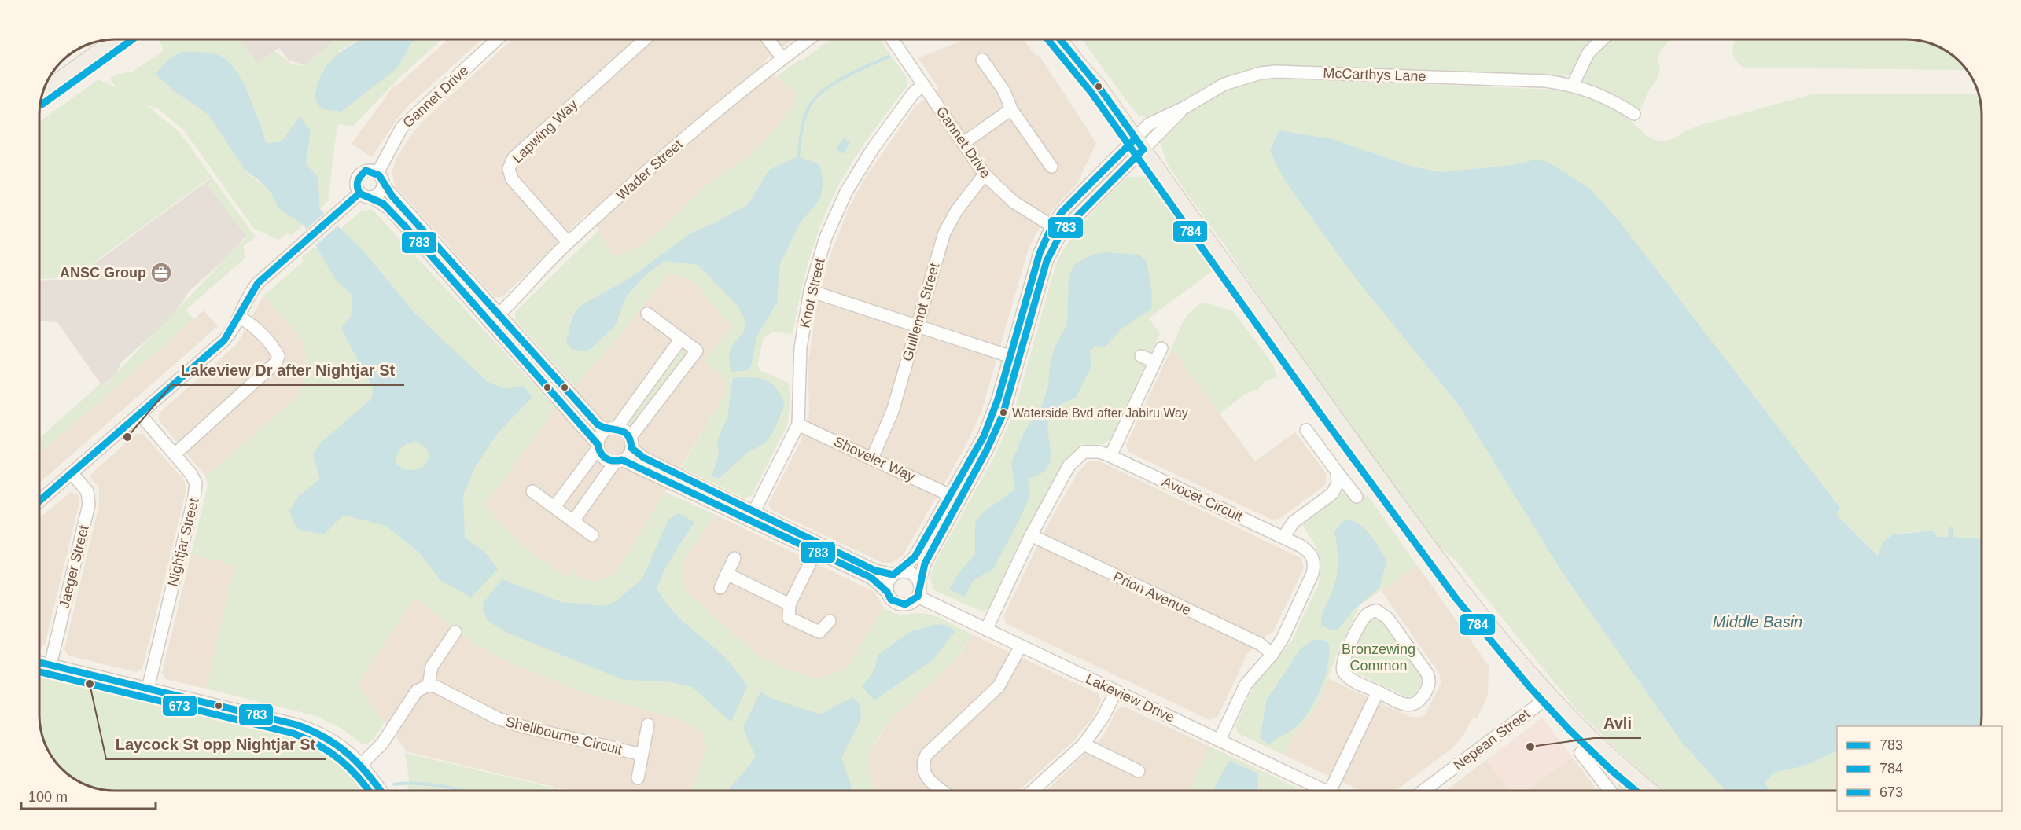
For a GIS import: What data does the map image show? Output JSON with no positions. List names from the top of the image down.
{
  "streets": {
    "street": [
      "McCarthys Lane",
      "Gannet Drive",
      "Lapwing Way",
      "Wader Street",
      "Knot Street",
      "Guillemot Street",
      "Shoveler Way",
      "Avocet Circuit",
      "Nightjar Street",
      "Jaeger Street",
      "Prion Avenue",
      "Lakeview Drive",
      "Shellbourne Circuit",
      "Nepean Street"
    ]
  },
  "crossings": [
    ["McCarthys Lane", "Gannet Drive"],
    ["Gannet Drive", "Knot Street"],
    ["Gannet Drive", "Guillemot Street"],
    ["Lapwing Way", "Wader Street"],
    ["Knot Street", "Shoveler Way"],
    ["Guillemot Street", "Shoveler Way"],
    ["Avocet Circuit", "Prion Avenue"],
    ["Avocet Circuit", "Lakeview Drive"]
  ],
  "water": ["Middle Basin"],
  "parks": ["Bronzewing Common"],
  "places": {
    "office": ["ANSC Group"],
    "other": [
      "Waterside Bvd after Jabiru Way",
      "Lakeview Dr after Nightjar St",
      "Laycock St opp Nightjar St",
      "Avli"
    ]
  },
  "lines": ["transit line 783", "transit line 784", "transit line 673"],
  "legend": ["783", "784", "673"],
  "scale_bar": "100 m"
}
